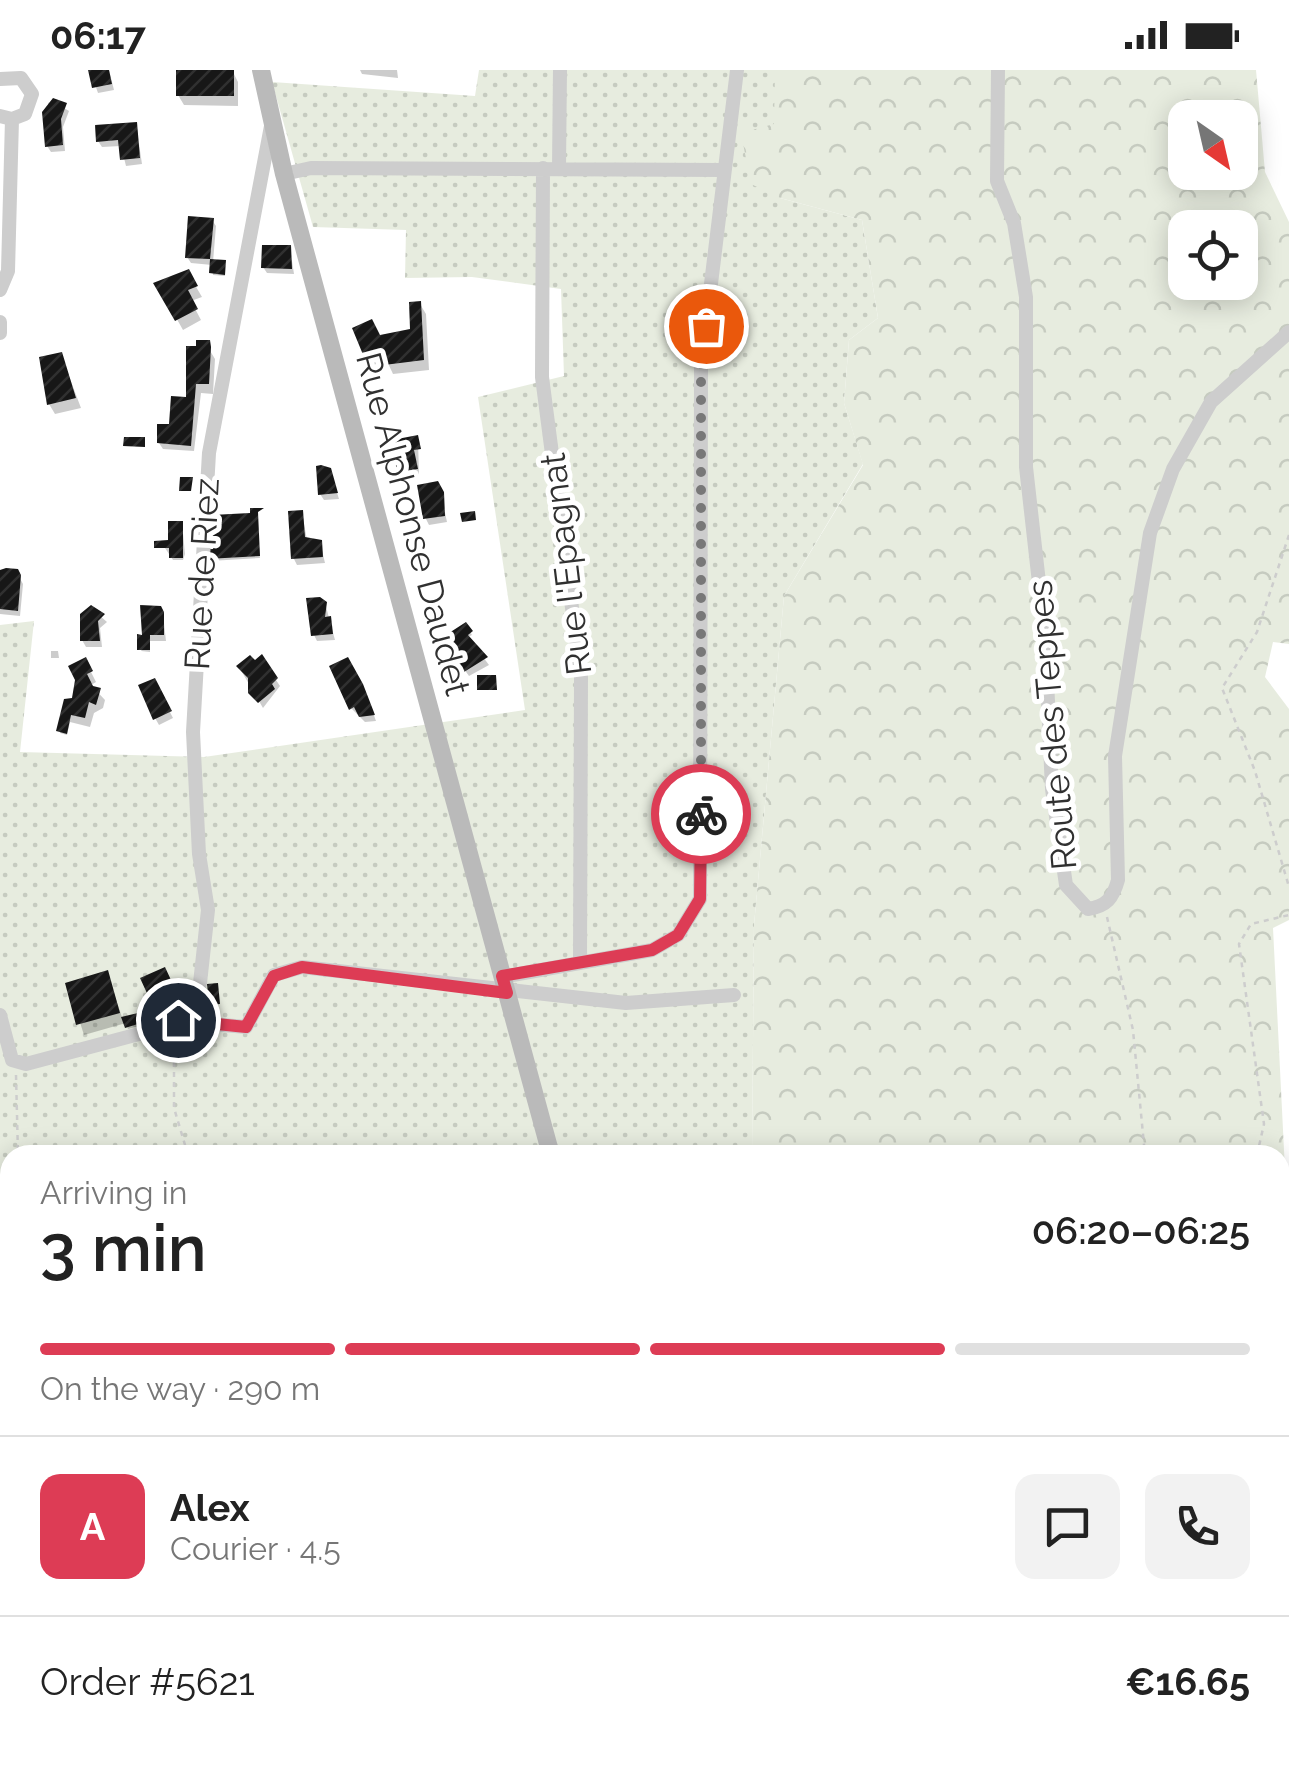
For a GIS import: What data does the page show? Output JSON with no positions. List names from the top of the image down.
{
  "streets": {
    "street": [
      "Rue Alphonse Daudet",
      "Rue l'Epagnat",
      "Rue de Riez",
      "Route des Teppes"
    ]
  },
  "crossings": [
    ["Rue Alphonse Daudet", "Rue de Riez"]
  ],
  "north": "bottom right",
  "page": {
    "status": "06:17",
    "heading": ["3 min", "Arriving in", "06:20–06:25"],
    "panel": [
      "Alex",
      "Courier · 4.5",
      "Order #5621",
      "€16.65"
    ],
    "bar": "On the way · 290 m",
    "round": "A"
  }
}
